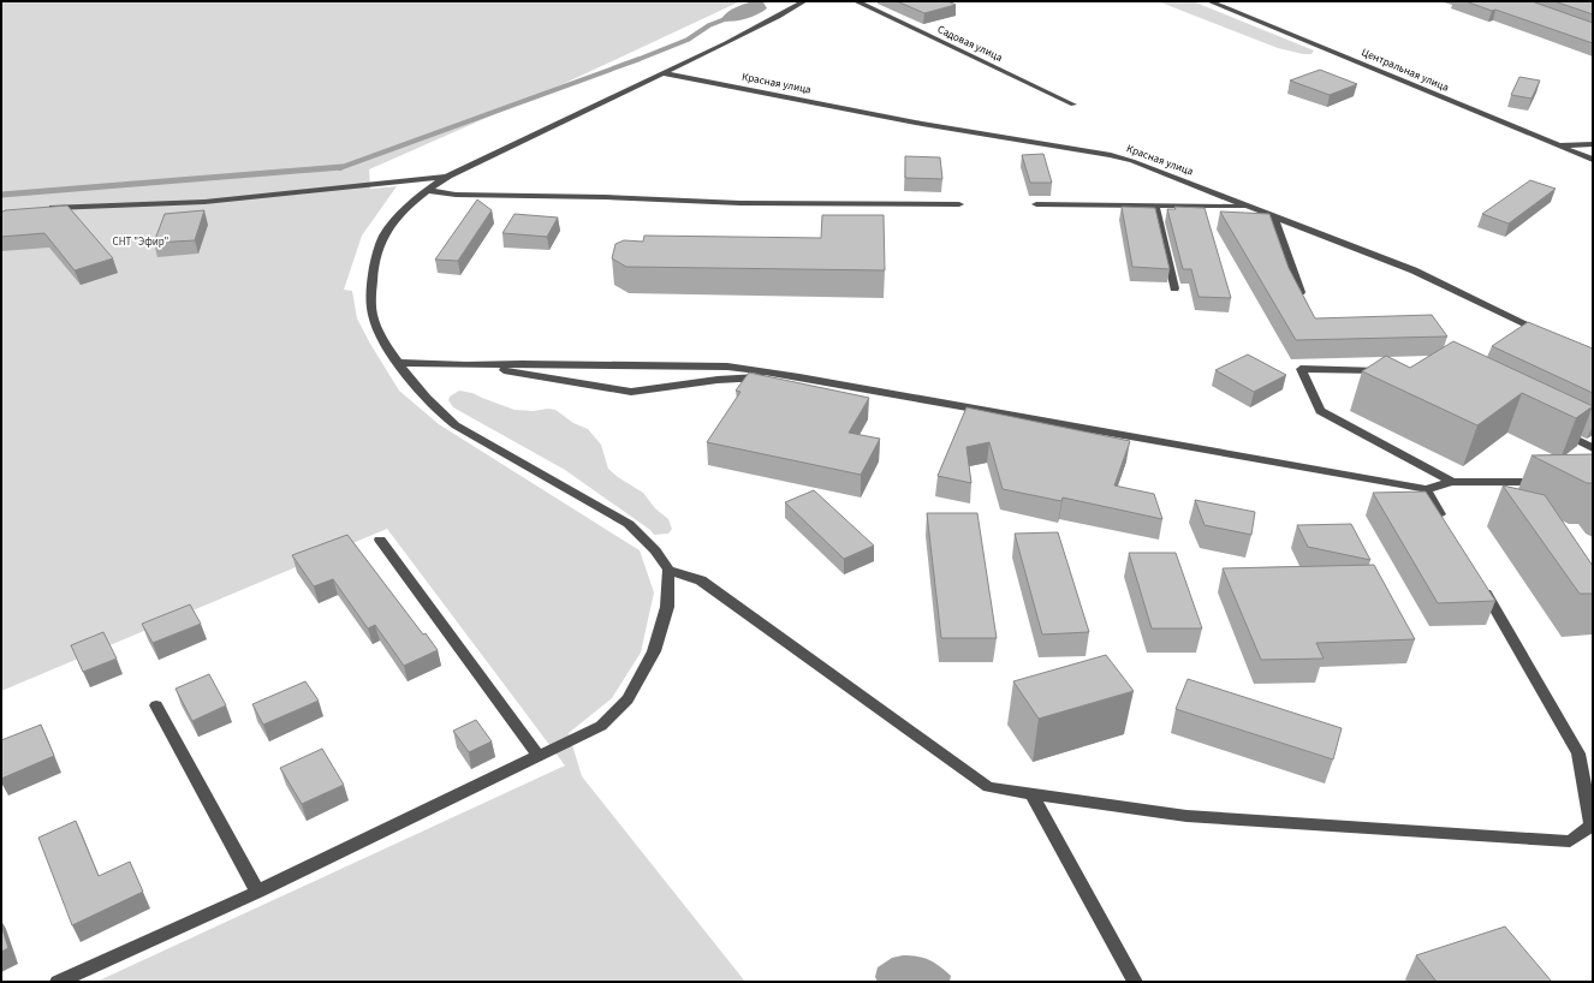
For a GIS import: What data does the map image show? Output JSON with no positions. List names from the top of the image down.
{
  "streets": {
    "street": ["Садовая улица", "Центральная улица", "Красная улица"]
  },
  "parks": ["СНТ \"Эфир\""]
}
